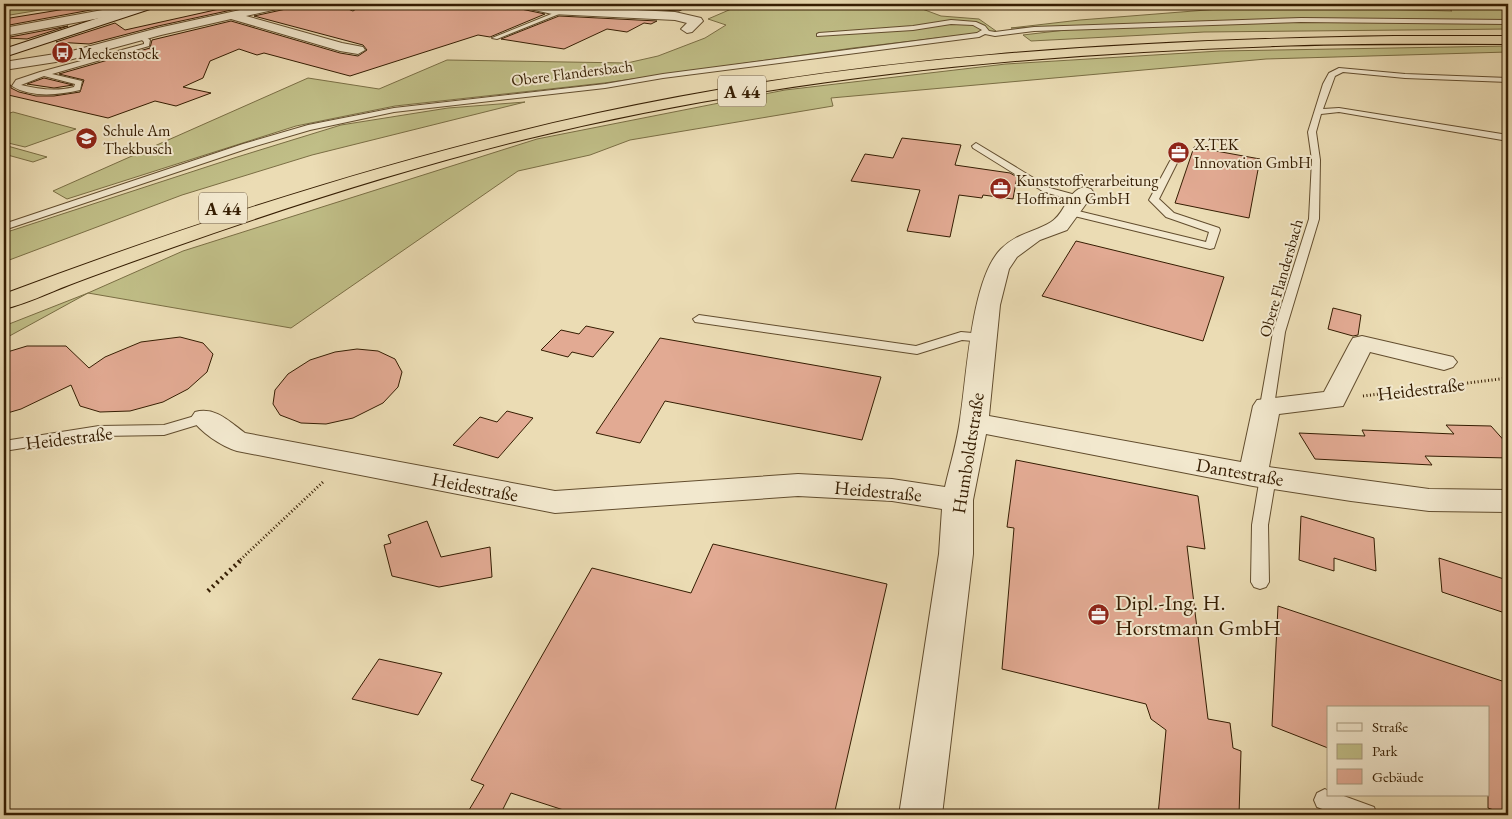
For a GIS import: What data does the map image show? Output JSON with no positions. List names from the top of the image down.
{
  "streets": {
    "highway": ["A 44"],
    "street": ["Heidestraße", "Humboldtstraße", "Dantestraße"],
    "lane": ["Obere Flandersbach"]
  },
  "crossings": [
    ["Heidestraße", "Humboldtstraße"],
    ["Humboldtstraße", "Dantestraße"]
  ],
  "places": {
    "bus stop": ["Meckenstock"],
    "school or university": ["Schule Am Thekbusch"],
    "office": ["X-TEK Innovation GmbH", "Kunststoffverarbeitung Hoffmann GmbH", "Dipl.-Ing. H. Horstmann GmbH"]
  },
  "legend": ["Straße", "Park", "Gebäude"]
}
